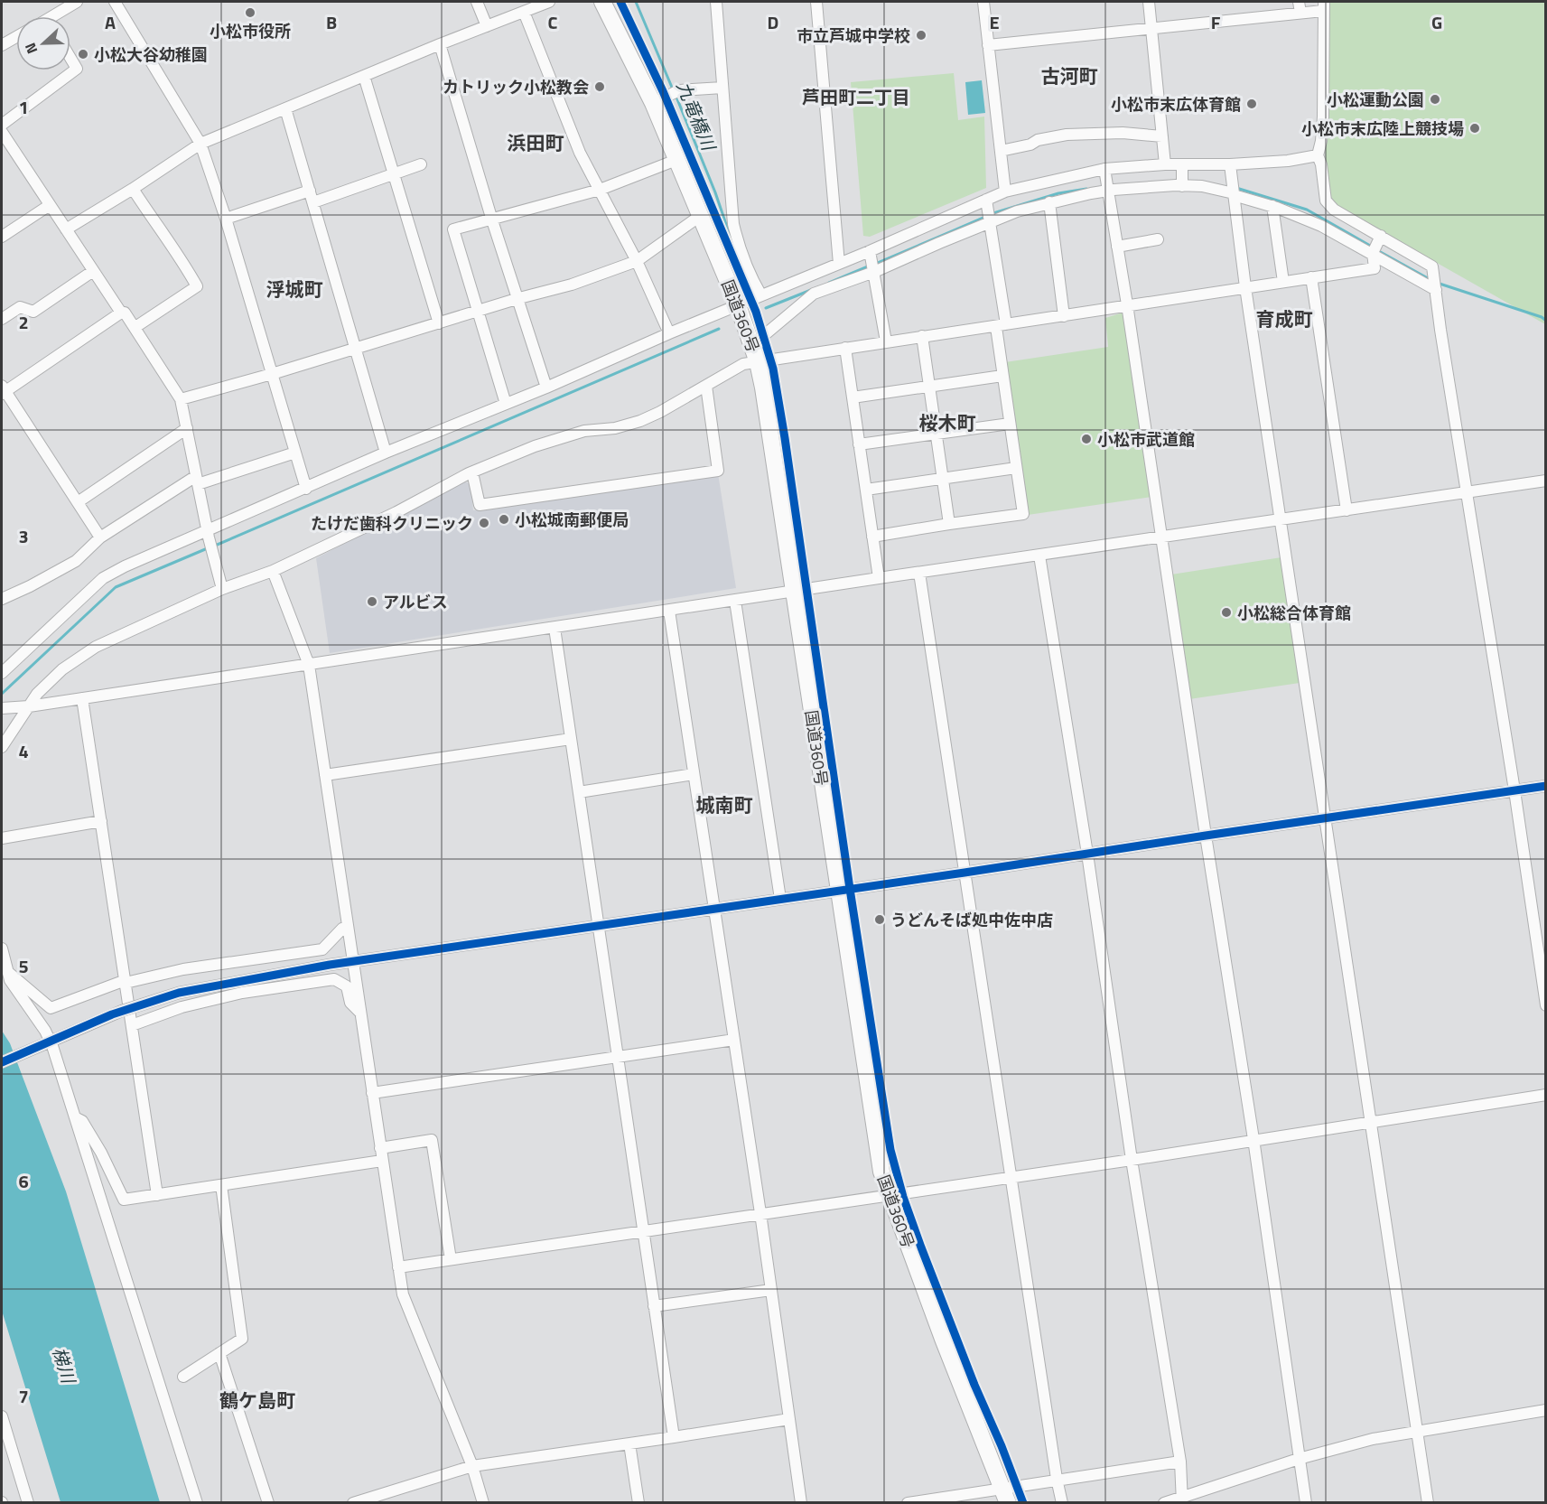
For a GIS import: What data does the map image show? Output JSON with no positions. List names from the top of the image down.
{
  "streets": {
    "highway": ["国道360号"]
  },
  "districts": [
    "古河町",
    "芦田町二丁目",
    "浜田町",
    "浮城町",
    "育成町",
    "桜木町",
    "城南町",
    "鶴ケ島町"
  ],
  "water": ["九竜橋川", "梯川"],
  "places": [
    "小松市役所",
    "市立芦城中学校",
    "小松大谷幼稚園",
    "カトリック小松教会",
    "小松運動公園",
    "小松市末広体育館",
    "小松市末広陸上競技場",
    "小松市武道館",
    "小松城南郵便局",
    "たけだ歯科クリニック",
    "アルビス",
    "小松総合体育館",
    "うどんそば処中佐中店"
  ],
  "north": "left",
  "grid": {
    "columns": [
      "A",
      "B",
      "C",
      "D",
      "E",
      "F",
      "G"
    ],
    "rows": [
      "1",
      "2",
      "3",
      "4",
      "5",
      "6",
      "7"
    ]
  }
}
